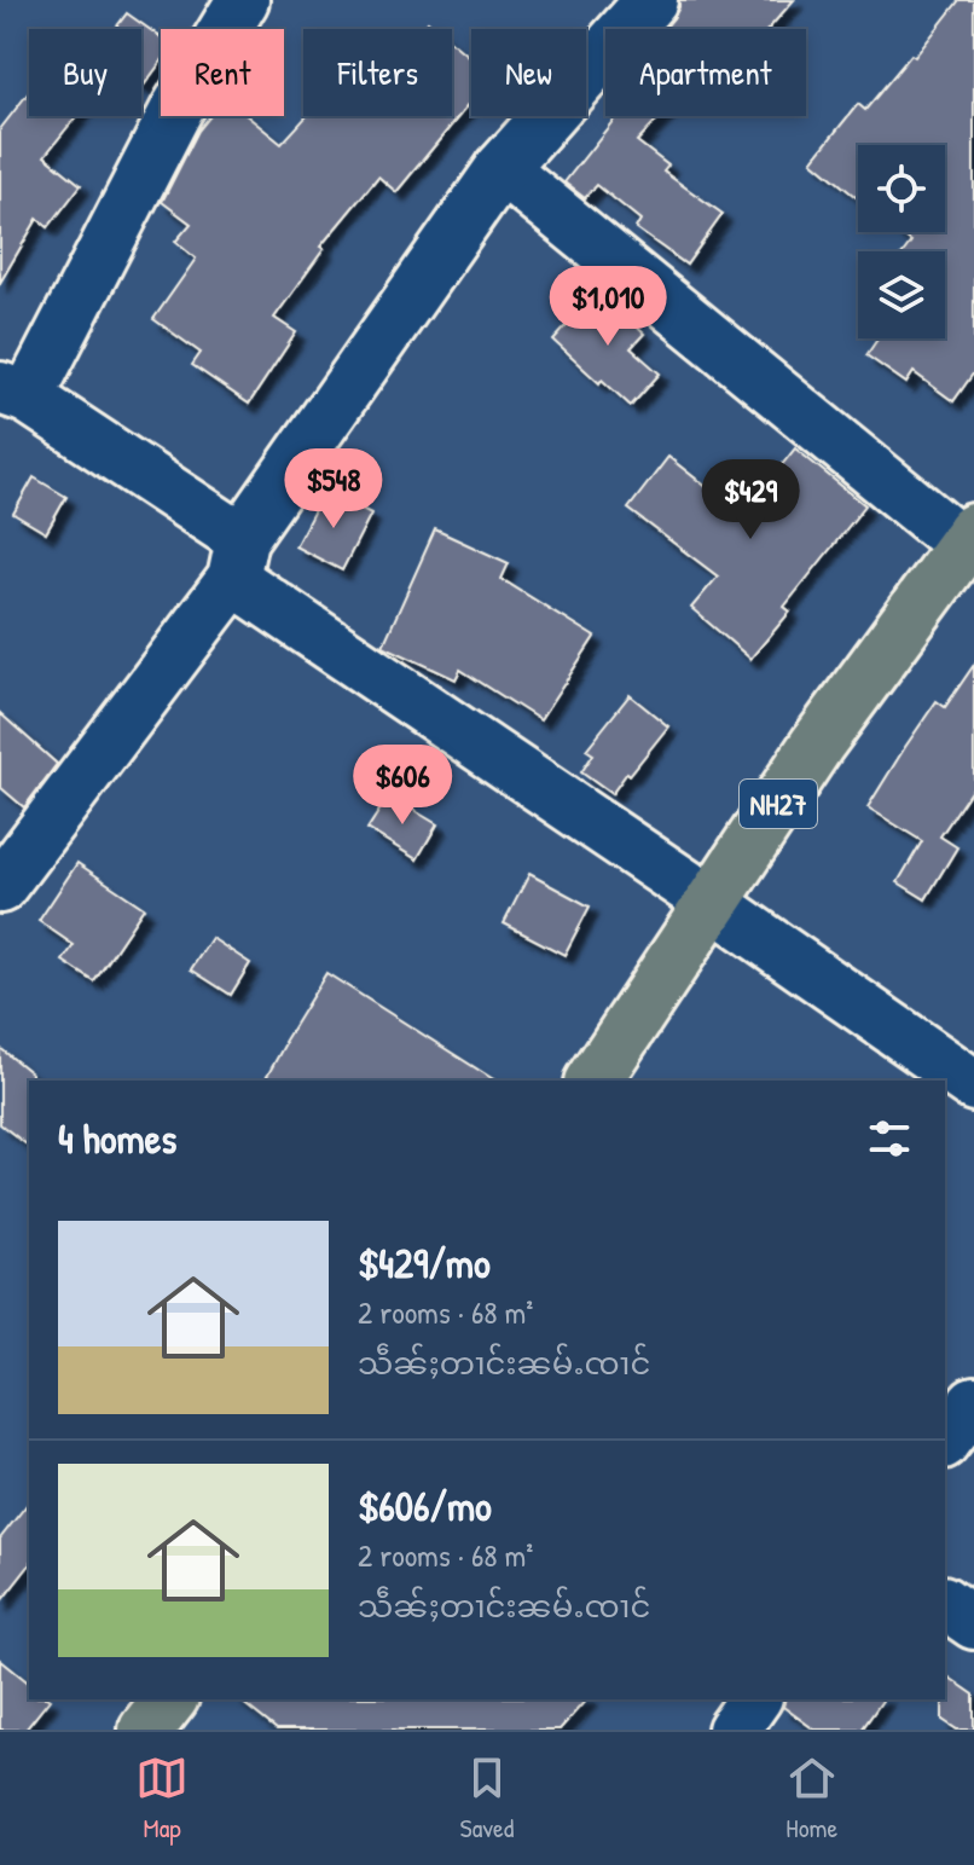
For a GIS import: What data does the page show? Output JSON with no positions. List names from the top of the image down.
{
  "streets": {
    "highway": ["NH27"]
  },
  "page": {
    "chip": [
      "Buy",
      "Rent",
      "Filters",
      "New",
      "Apartment"
    ],
    "price": [
      "$1,010",
      "$548",
      "$429",
      "$606"
    ],
    "heading": "4 homes",
    "list": [
      {
        "name": "$429/mo",
        "note": "2 rooms · 68 m² · သဵၼ်ႈတၢင်းၼမ်ႉၸၢင်"
      },
      {
        "name": "$606/mo",
        "note": "2 rooms · 68 m² · သဵၼ်ႈတၢင်းၼမ်ႉၸၢင်"
      }
    ],
    "tabs": ["Map", "Saved", "Home"]
  }
}
